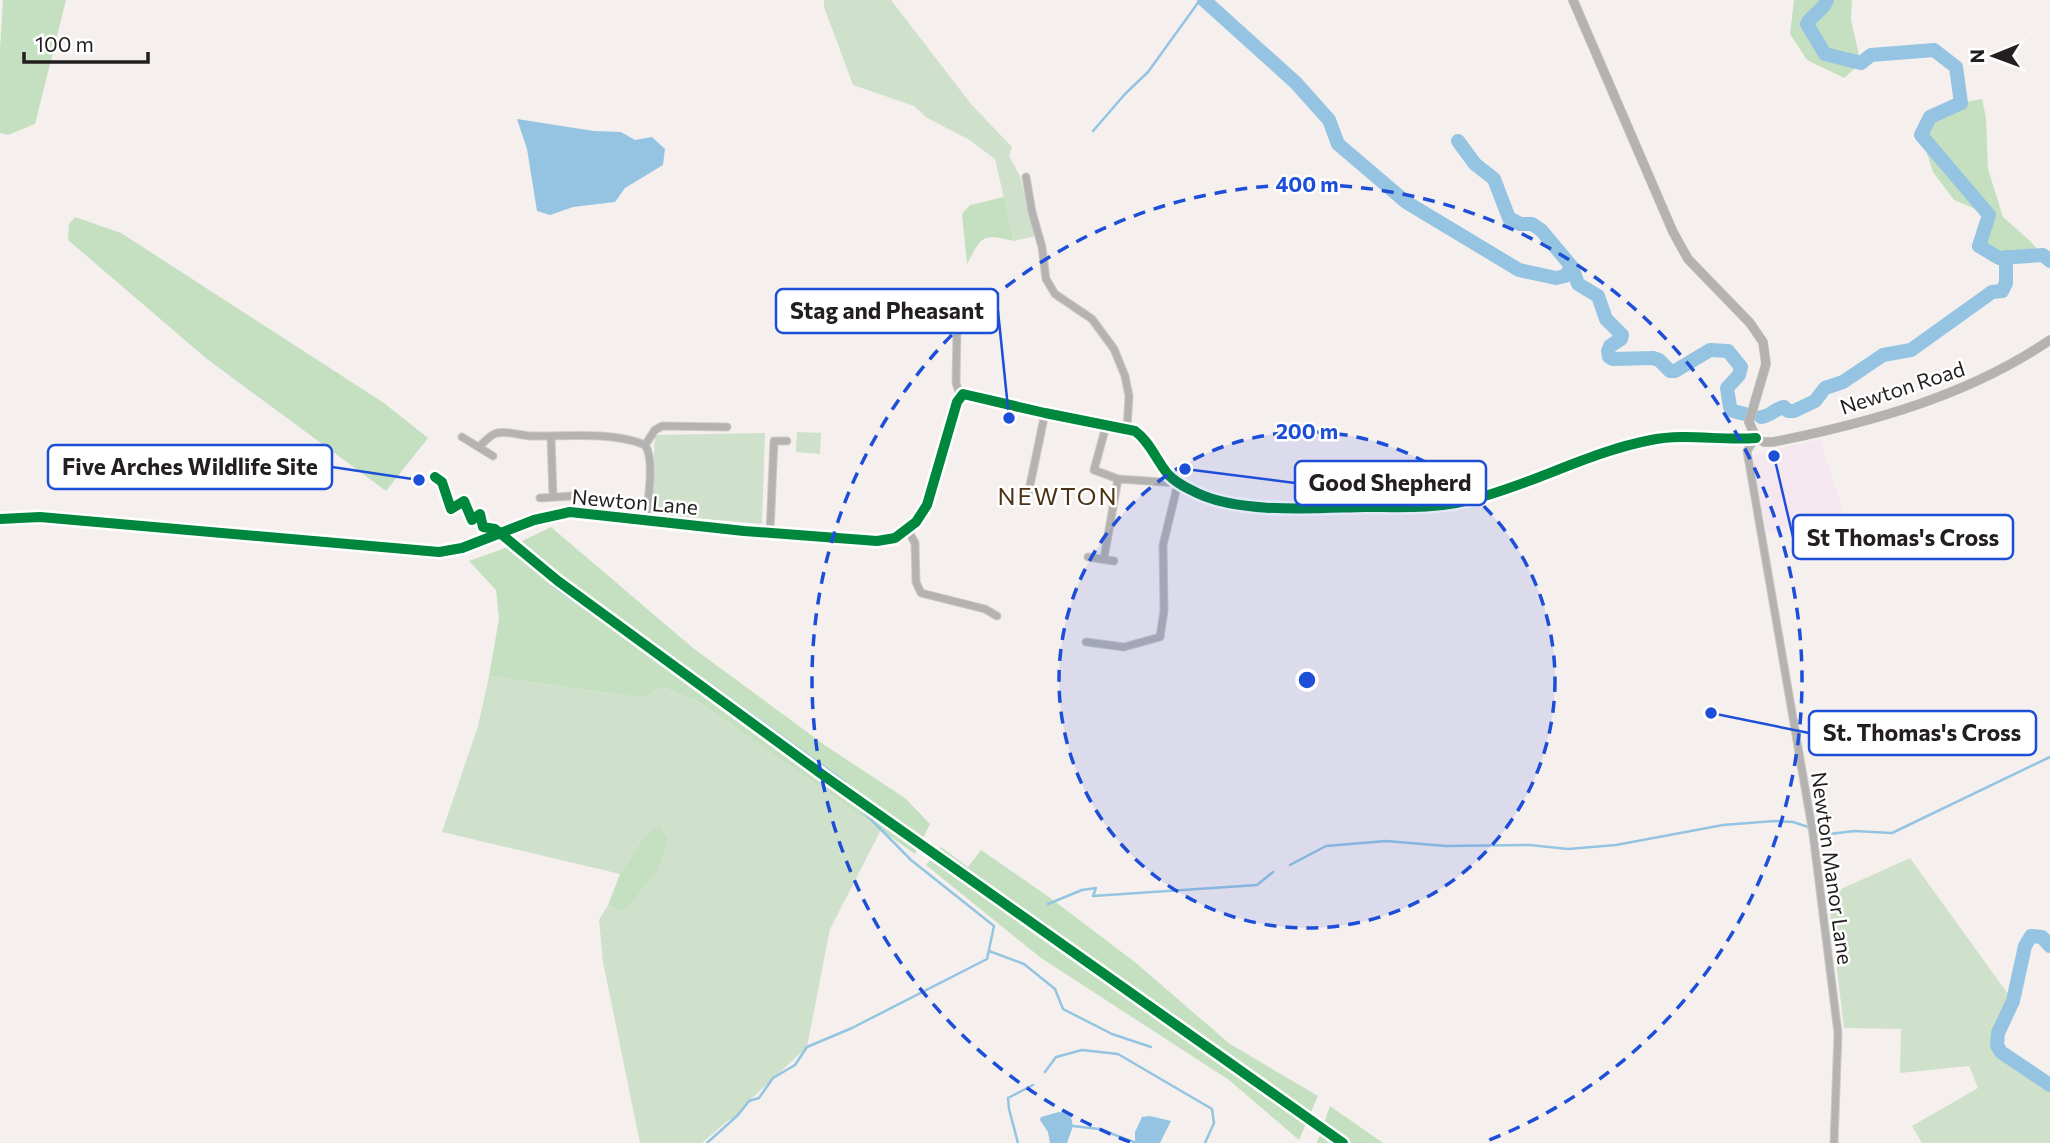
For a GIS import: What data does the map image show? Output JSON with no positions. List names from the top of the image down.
{
  "streets": {
    "street": ["Newton Road", "Newton Lane", "Newton Manor Lane"]
  },
  "crossings": [
    ["Newton Road", "Newton Manor Lane"]
  ],
  "districts": ["NEWTON"],
  "places": [
    "Stag and Pheasant",
    "St Thomas's Cross",
    "Good Shepherd",
    "Five Arches Wildlife Site",
    "St. Thomas's Cross"
  ],
  "scale_bar": "100 m",
  "north": "left",
  "rings": ["400 m", "200 m"]
}
